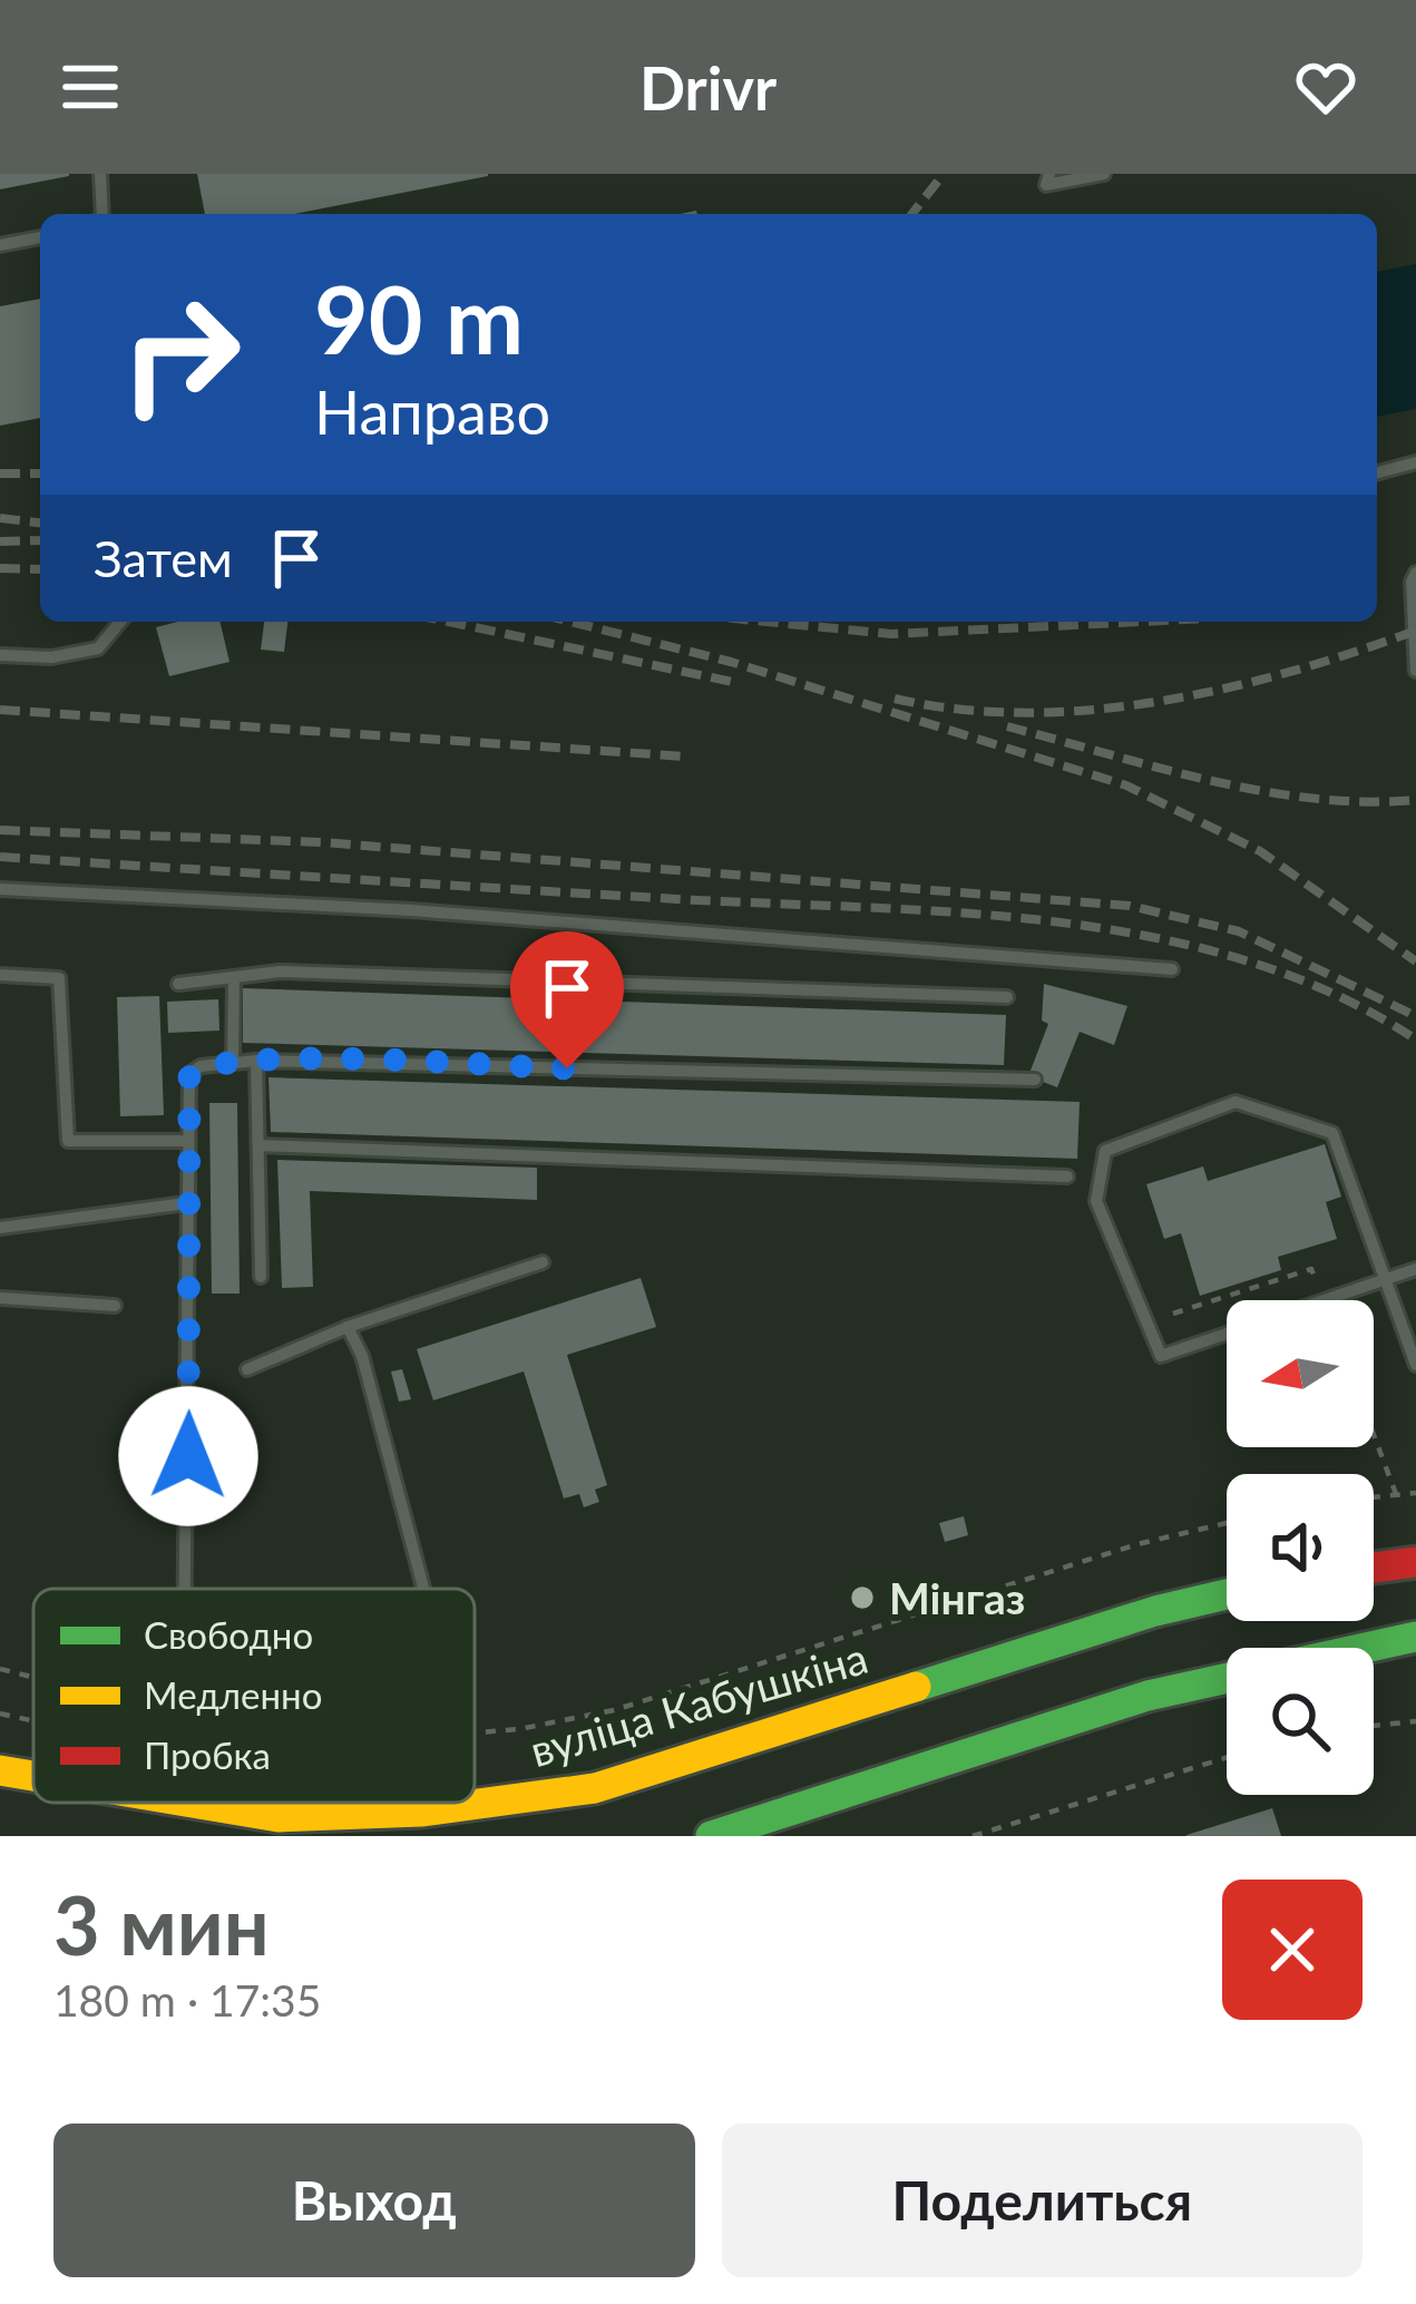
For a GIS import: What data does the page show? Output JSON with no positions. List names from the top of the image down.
{
  "streets": {
    "main road": ["вуліца Кабушкіна"]
  },
  "places": ["Мінгаз"],
  "legend": ["Свободно", "Медленно", "Пробка"],
  "north": "left",
  "page": {
    "header": "Drivr",
    "turn": ["90 m", "Направо"],
    "then": "Затем",
    "heading": ["3 мин", "180 m · 17:35"],
    "buttons": ["Выход", "Поделиться"]
  }
}
